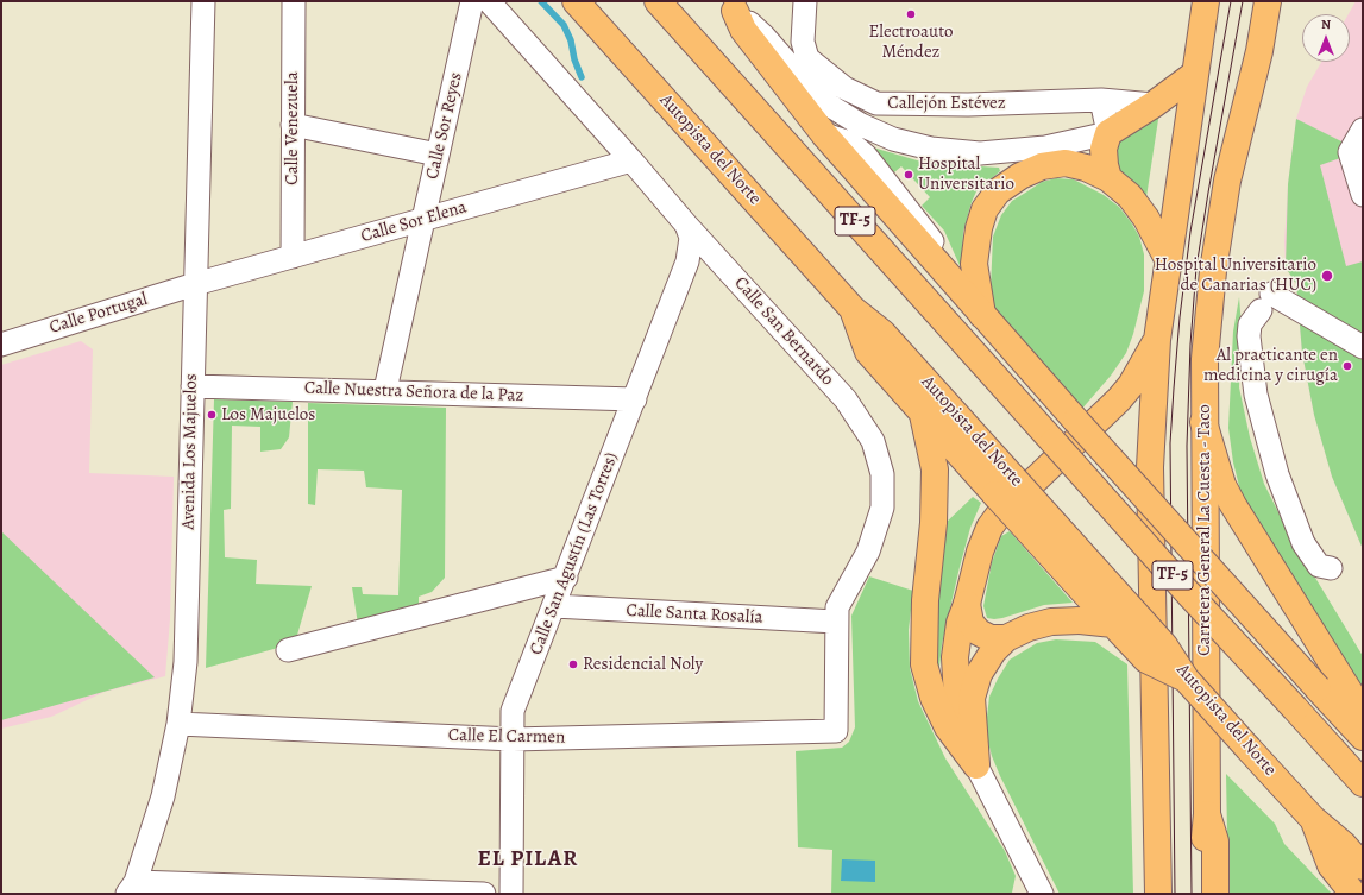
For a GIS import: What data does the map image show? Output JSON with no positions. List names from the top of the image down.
{
  "streets": {
    "main road": ["Autopista del Norte", "TF-5", "Carretera General La Cuesta - Taco"],
    "street": [
      "Callejón Estévez",
      "Calle Sor Reyes",
      "Calle Venezuela",
      "Calle Sor Elena",
      "Calle Portugal",
      "Calle San Bernardo",
      "Calle Nuestra Señora de la Paz",
      "Avenida Los Majuelos",
      "Calle San Agustín (Las Torres)",
      "Calle Santa Rosalía",
      "Calle El Carmen"
    ]
  },
  "crossings": [
    ["Calle Sor Reyes", "Calle Sor Elena"],
    ["Calle Sor Reyes", "Calle Nuestra Señora de la Paz"],
    ["Calle Venezuela", "Calle Sor Elena"],
    ["Calle Sor Elena", "Calle Portugal"],
    ["Calle Sor Elena", "Calle San Bernardo"],
    ["Calle Sor Elena", "Avenida Los Majuelos"],
    ["Calle Portugal", "Avenida Los Majuelos"],
    ["Calle San Bernardo", "Calle San Agustín (Las Torres)"],
    ["Calle San Bernardo", "Calle Santa Rosalía"],
    ["Calle San Bernardo", "Calle El Carmen"],
    ["Calle Nuestra Señora de la Paz", "Avenida Los Majuelos"],
    ["Calle Nuestra Señora de la Paz", "Calle San Agustín (Las Torres)"],
    ["Avenida Los Majuelos", "Calle El Carmen"],
    ["Calle San Agustín (Las Torres)", "Calle Santa Rosalía"],
    ["Calle San Agustín (Las Torres)", "Calle El Carmen"]
  ],
  "districts": ["EL PILAR"],
  "places": [
    "Electroauto Méndez",
    "Hospital Universitario",
    "Hospital Universitario de Canarias (HUC)",
    "Al practicante en medicina y cirugía",
    "Los Majuelos",
    "Residencial Noly"
  ],
  "north": "top"
}
